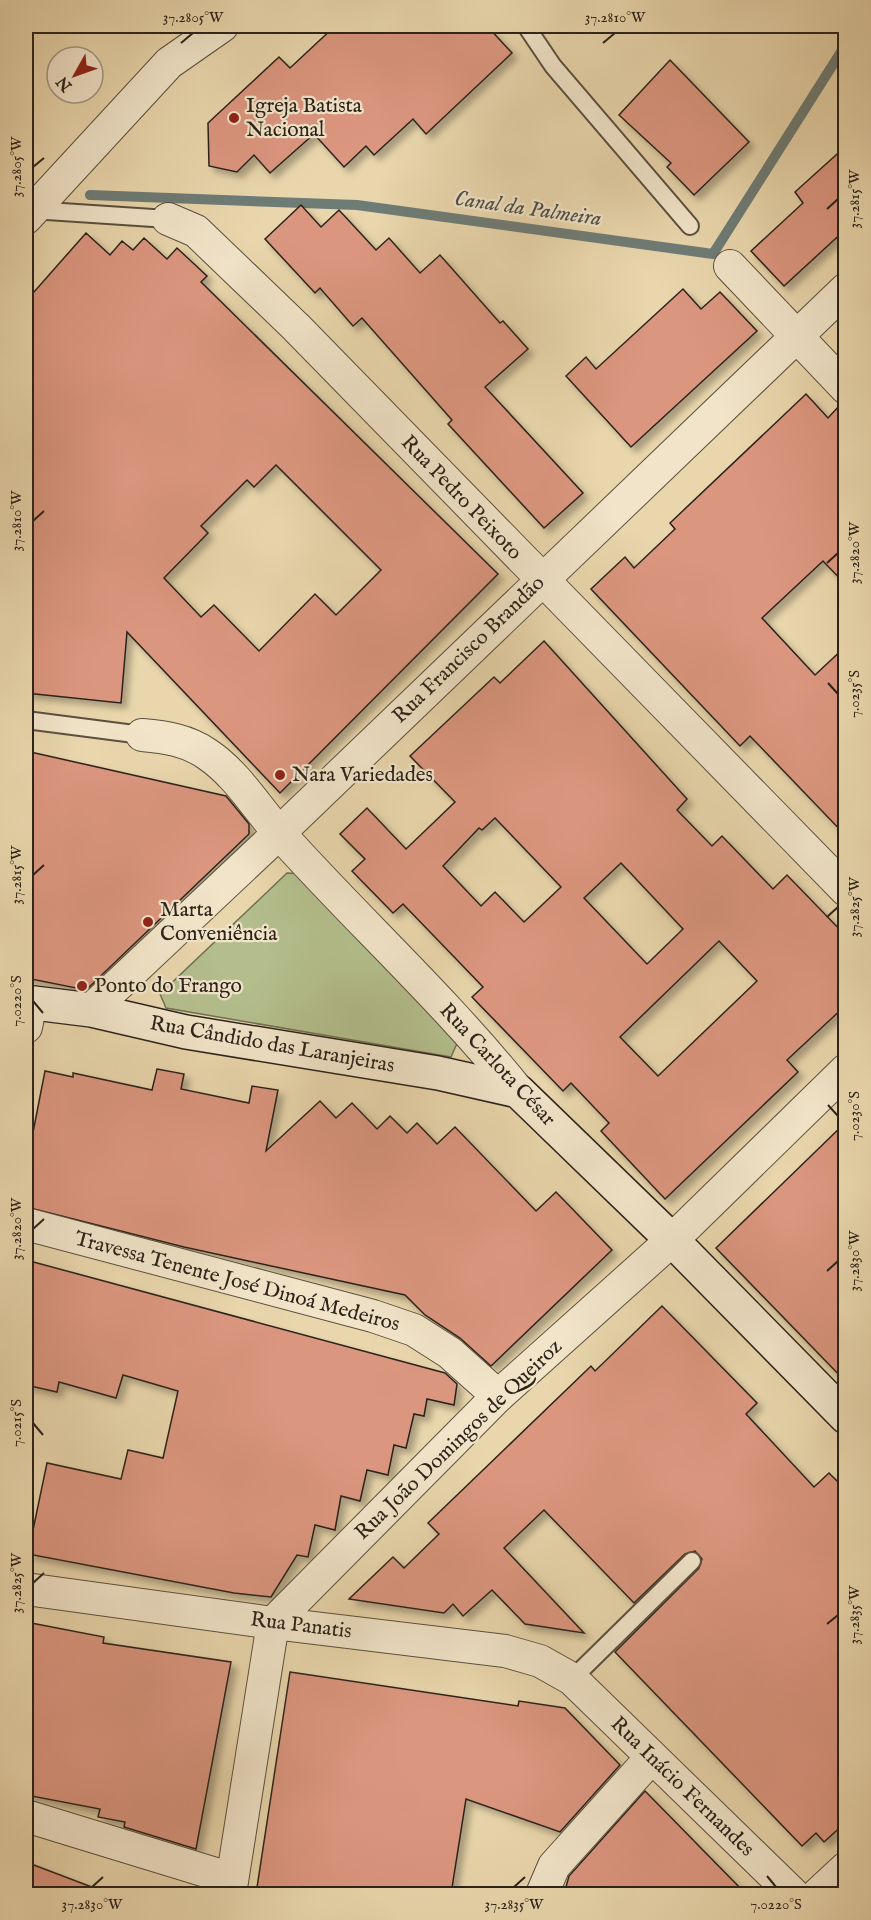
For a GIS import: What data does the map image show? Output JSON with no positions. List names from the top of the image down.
{
  "streets": {
    "street": [
      "Rua Pedro Peixoto",
      "Rua Francisco Brandão",
      "Rua Cândido das Laranjeiras",
      "Rua Carlota César",
      "Travessa Tenente José Dinoá Medeiros",
      "Rua João Domingos de Queiroz",
      "Rua Panatis",
      "Rua Inácio Fernandes"
    ]
  },
  "crossings": [
    ["Rua Pedro Peixoto", "Rua Francisco Brandão"],
    ["Rua Francisco Brandão", "Rua Cândido das Laranjeiras"],
    ["Rua Francisco Brandão", "Rua Carlota César"],
    ["Rua Cândido das Laranjeiras", "Rua Carlota César"],
    ["Rua Carlota César", "Rua João Domingos de Queiroz"],
    ["Travessa Tenente José Dinoá Medeiros", "Rua João Domingos de Queiroz"],
    ["Rua João Domingos de Queiroz", "Rua Panatis"],
    ["Rua Panatis", "Rua Inácio Fernandes"]
  ],
  "water": ["Canal da Palmeira"],
  "places": [
    "Igreja Batista Nacional",
    "Nara Variedades",
    "Marta Conveniência",
    "Ponto do Frango"
  ],
  "north": "bottom left",
  "coordinates": [
    "37.2805°W",
    "37.2810°W",
    "37.2815°W",
    "37.2820°W",
    "7.0235°S",
    "37.2825°W",
    "7.0220°S",
    "7.0230°S",
    "37.2830°W",
    "7.0215°S",
    "37.2835°W"
  ]
}
